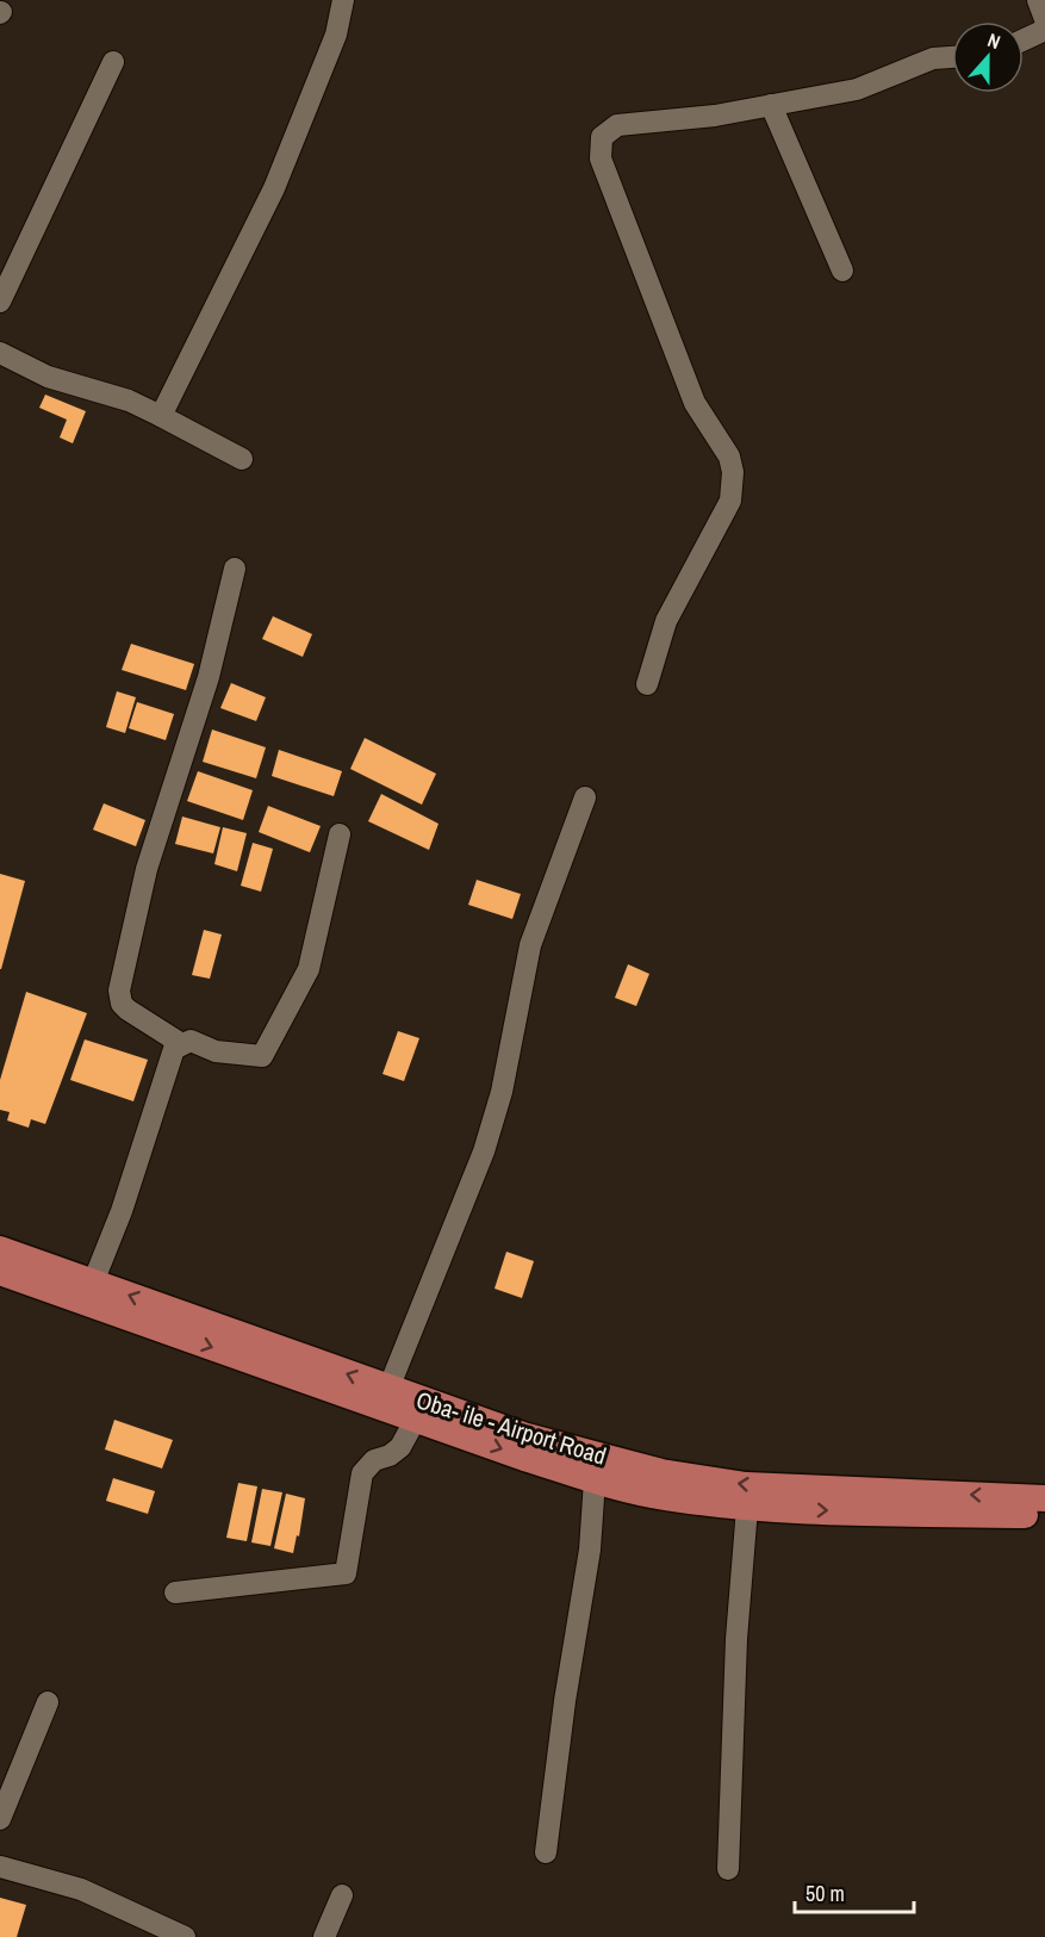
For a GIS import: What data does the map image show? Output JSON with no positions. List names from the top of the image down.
{
  "streets": {
    "main road": ["Oba- ile - Airport Road"]
  },
  "scale_bar": "50 m",
  "north": "top"
}
